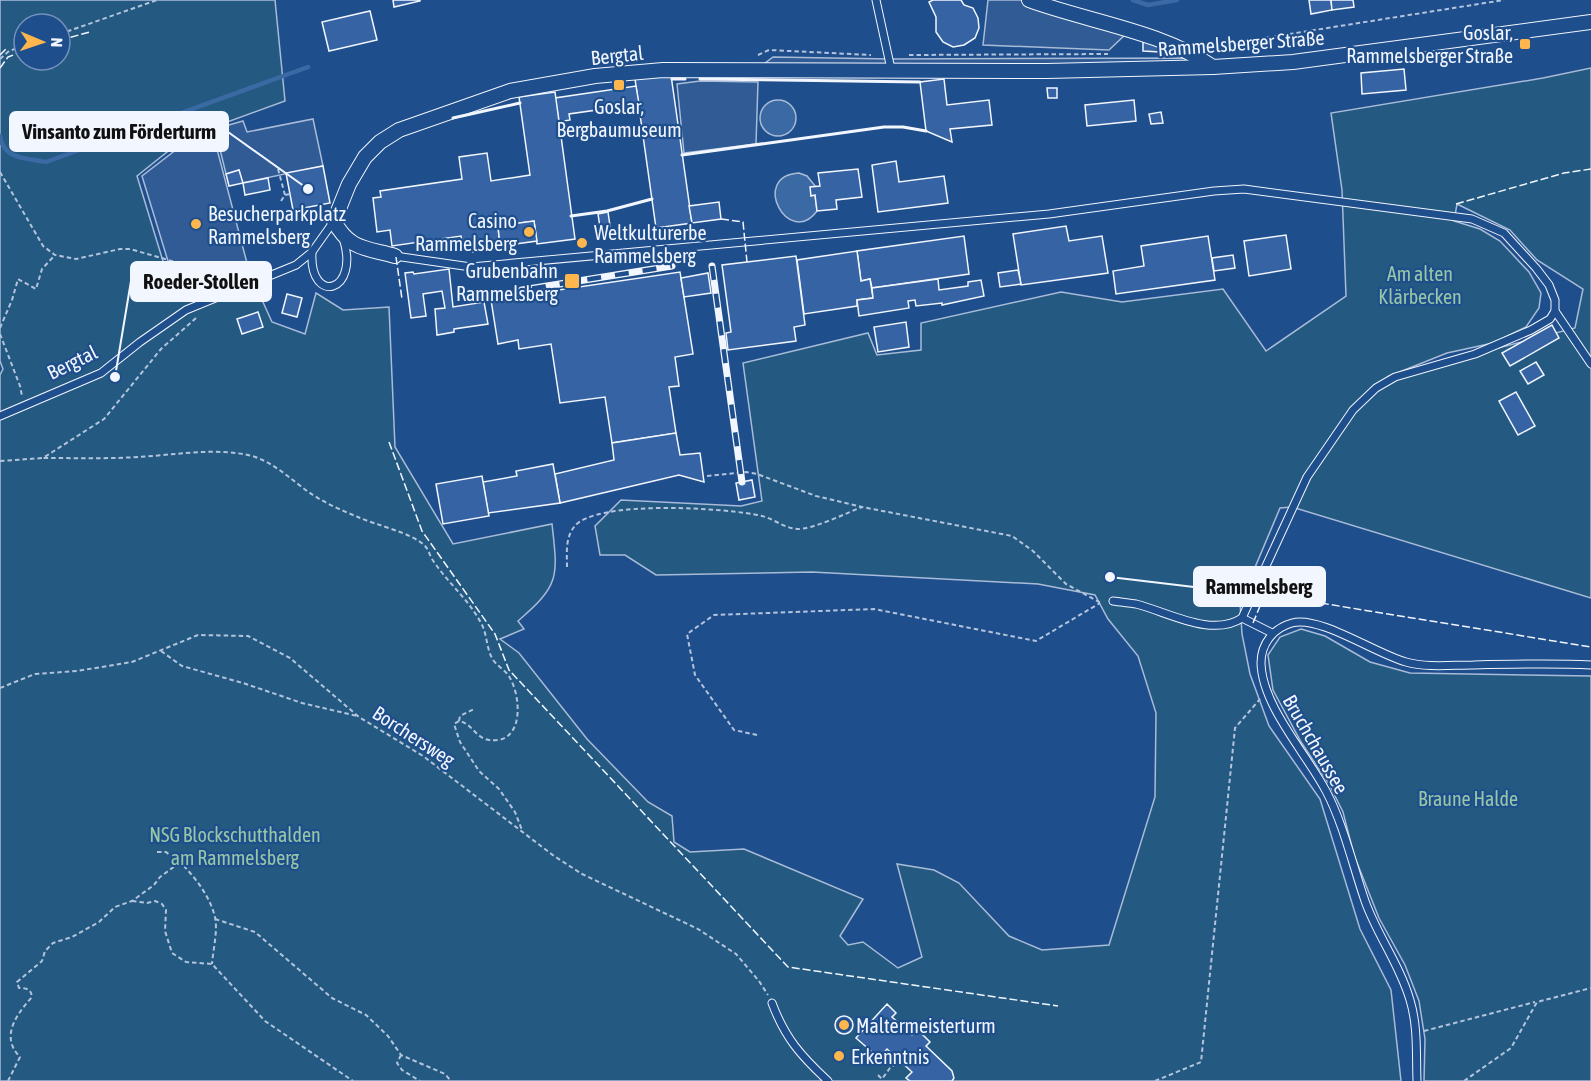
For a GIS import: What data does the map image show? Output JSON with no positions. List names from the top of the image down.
{
  "streets": {
    "street": ["Rammelsberger Straße", "Bergtal"],
    "lane": ["Bruchchaussee"],
    "path": ["Borchersweg"]
  },
  "crossings": [
    ["Rammelsberger Straße", "Bergtal"]
  ],
  "parks": ["Am alten Klärbecken", "Braune Halde", "NSG Blockschutthalden am Rammelsberg"],
  "places": {
    "transit": ["Goslar, Rammelsberger Straße", "Goslar, Bergbaumuseum", "Grubenbahn Rammelsberg"],
    "other": [
      "Vinsanto zum Förderturm",
      "Besucherparkplatz Rammelsberg",
      "Casino Rammelsberg",
      "Weltkulturerbe Rammelsberg",
      "Roeder-Stollen",
      "Rammelsberg",
      "Maltermeisterturm",
      "Erkenntnis"
    ]
  },
  "north": "right"
}
